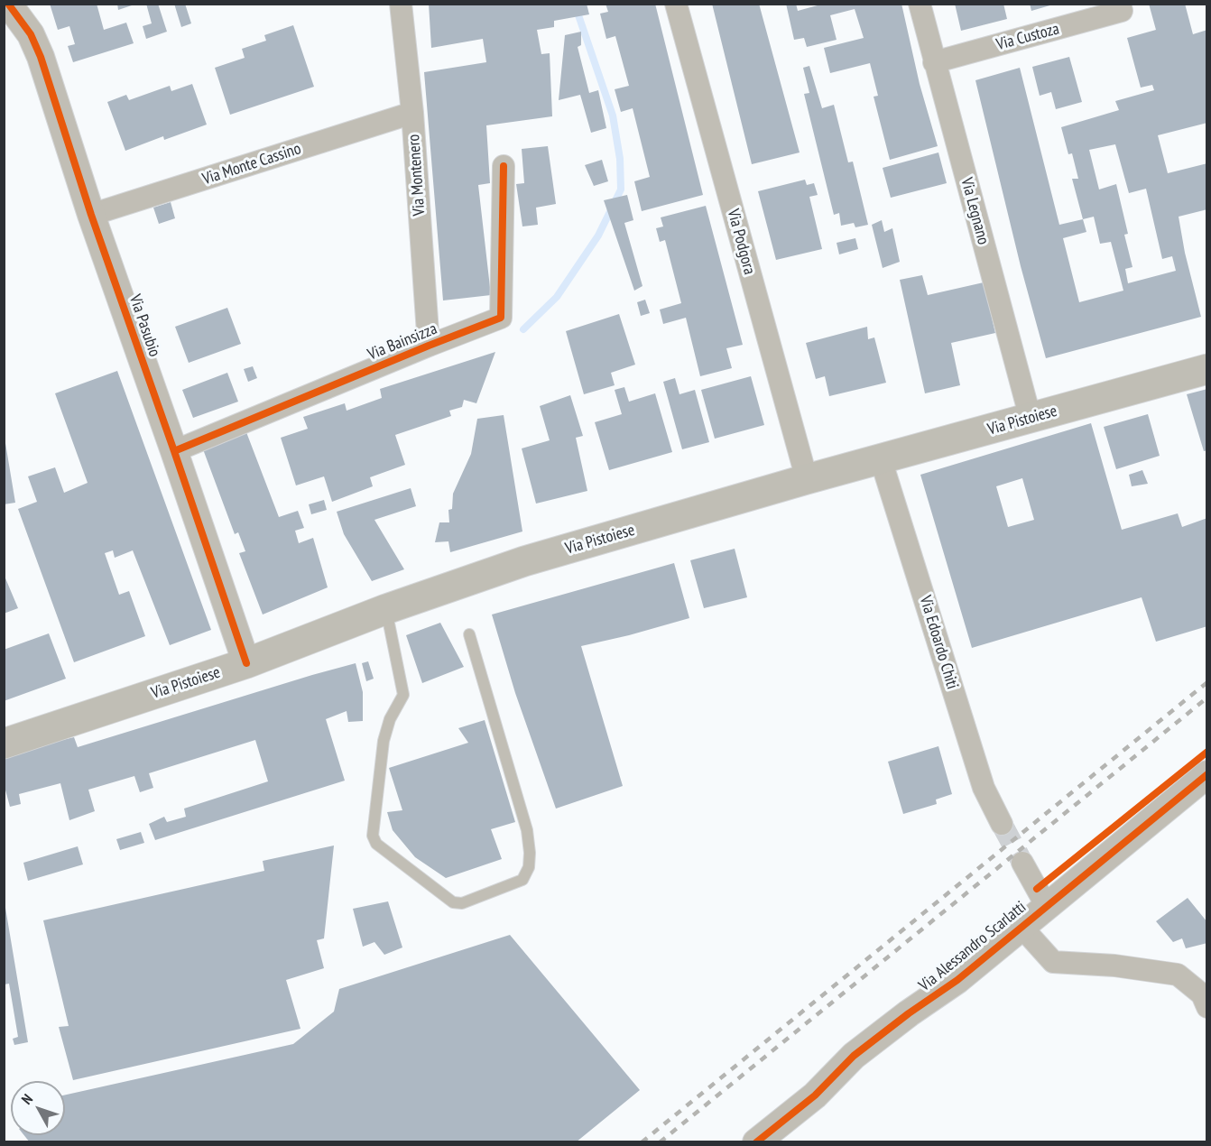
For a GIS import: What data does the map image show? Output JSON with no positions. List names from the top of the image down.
{
  "streets": {
    "main road": ["Via Pistoiese"],
    "street": [
      "Via Custoza",
      "Via Monte Cassino",
      "Via Montenero",
      "Via Legnano",
      "Via Podgora",
      "Via Pasubio",
      "Via Bainsizza",
      "Via Edoardo Chiti",
      "Via Alessandro Scarlatti"
    ]
  },
  "crossings": [
    ["Via Custoza", "Via Legnano"],
    ["Via Monte Cassino", "Via Montenero"],
    ["Via Monte Cassino", "Via Pasubio"],
    ["Via Montenero", "Via Bainsizza"],
    ["Via Legnano", "Via Pistoiese"],
    ["Via Podgora", "Via Pistoiese"],
    ["Via Pasubio", "Via Bainsizza"],
    ["Via Pasubio", "Via Pistoiese"],
    ["Via Pistoiese", "Via Edoardo Chiti"]
  ],
  "north": "top left"
}
